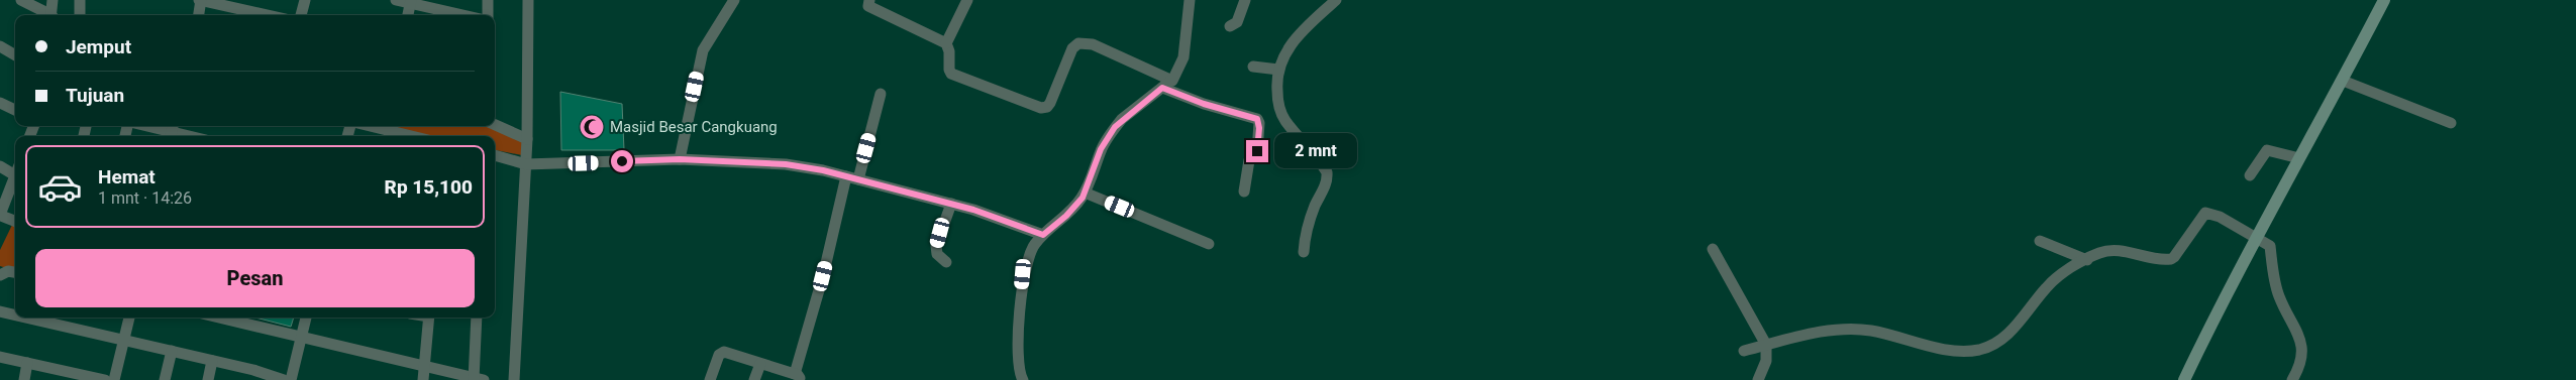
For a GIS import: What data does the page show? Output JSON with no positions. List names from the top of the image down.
{
  "places": {
    "mosque": ["Masjid Besar Cangkuang"]
  },
  "page": {
    "banner": ["Jemput", "Tujuan"],
    "bubble": "2 mnt",
    "list": [
      {
        "name": "Hemat",
        "note": "1 mnt · 14:26",
        "value": "Rp 15,100"
      }
    ],
    "buttons": "Pesan"
  }
}
